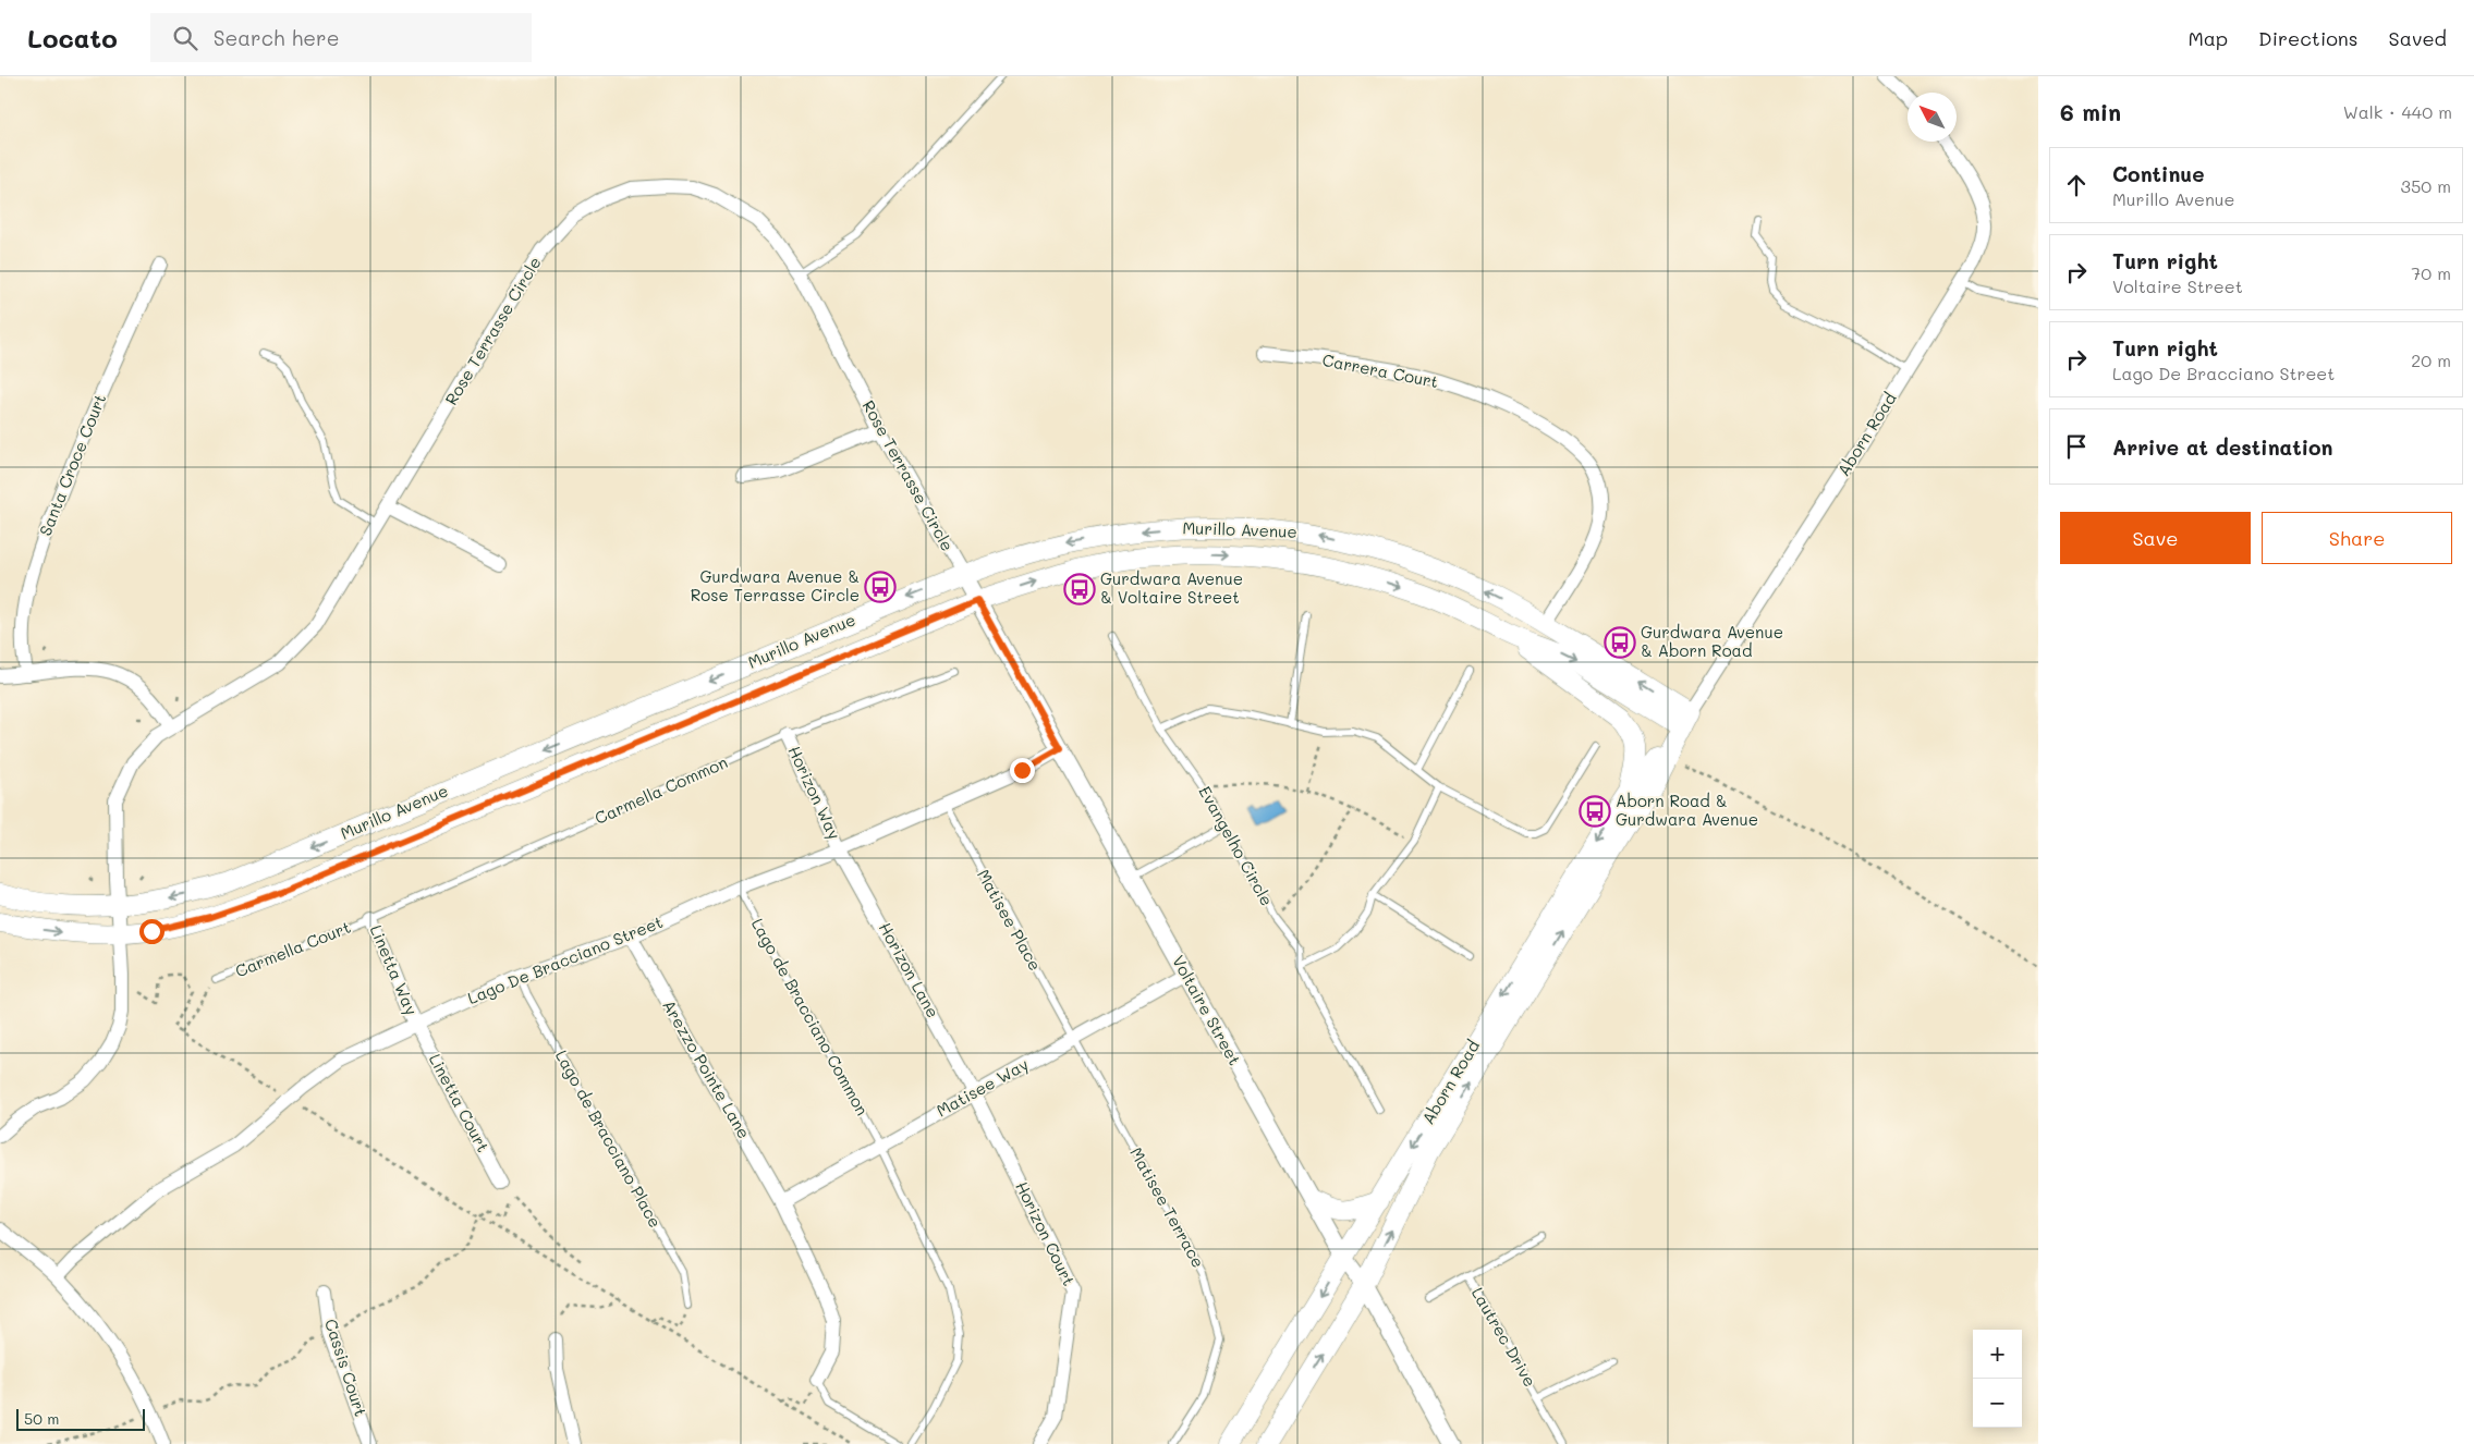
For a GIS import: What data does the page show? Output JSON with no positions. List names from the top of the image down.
{
  "streets": {
    "main road": ["Aborn Road", "Murillo Avenue"],
    "street": [
      "Rose Terrasse Circle",
      "Carrera Court",
      "Santa Croce Court",
      "Horizon Way",
      "Lago De Bracciano Street",
      "Linetta Way",
      "Horizon Lane",
      "Voltaire Street",
      "Arezzo Pointe Lane",
      "Matisee Way",
      "Linetta Court",
      "Horizon Court",
      "Cassis Court"
    ],
    "lane": [
      "Carmella Common",
      "Evangelho Circle",
      "Matisee Place",
      "Carmella Court",
      "Lago de Bracciano Common",
      "Lago de Bracciano Place",
      "Matisee Terrace",
      "Lautrec Drive"
    ]
  },
  "crossings": [
    ["Rose Terrasse Circle", "Murillo Avenue"],
    ["Rose Terrasse Circle", "Voltaire Street"],
    ["Carrera Court", "Murillo Avenue"],
    ["Aborn Road", "Murillo Avenue"],
    ["Aborn Road", "Voltaire Street"],
    ["Murillo Avenue", "Voltaire Street"],
    ["Carmella Common", "Horizon Way"],
    ["Carmella Common", "Carmella Court"],
    ["Carmella Common", "Linetta Way"],
    ["Horizon Way", "Lago De Bracciano Street"],
    ["Horizon Way", "Horizon Lane"],
    ["Matisee Place", "Lago De Bracciano Street"],
    ["Matisee Place", "Matisee Way"],
    ["Matisee Place", "Matisee Terrace"],
    ["Carmella Court", "Linetta Way"],
    ["Lago De Bracciano Street", "Linetta Way"],
    ["Lago De Bracciano Street", "Horizon Lane"],
    ["Lago De Bracciano Street", "Voltaire Street"],
    ["Lago De Bracciano Street", "Lago de Bracciano Common"],
    ["Lago De Bracciano Street", "Arezzo Pointe Lane"],
    ["Lago De Bracciano Street", "Linetta Court"],
    ["Lago De Bracciano Street", "Lago de Bracciano Place"],
    ["Linetta Way", "Linetta Court"],
    ["Horizon Lane", "Matisee Way"],
    ["Horizon Lane", "Horizon Court"],
    ["Voltaire Street", "Matisee Way"],
    ["Lago de Bracciano Common", "Matisee Way"],
    ["Arezzo Pointe Lane", "Matisee Way"],
    ["Matisee Way", "Matisee Terrace"],
    ["Matisee Way", "Horizon Court"]
  ],
  "places": {
    "bus stop": [
      "Gurdwara Avenue & Rose Terrasse Circle",
      "Gurdwara Avenue & Voltaire Street",
      "Gurdwara Avenue & Aborn Road",
      "Aborn Road & Gurdwara Avenue"
    ]
  },
  "scale_bar": "50 m",
  "north": "top left",
  "page": {
    "header": "Locato",
    "search": "Search here",
    "nav": ["Map", "Directions", "Saved"],
    "heading": ["6 min", "Walk · 440 m"],
    "list": [
      ["Continue", "Murillo Avenue", "350 m"],
      ["Turn right", "Voltaire Street", "70 m"],
      ["Turn right", "Lago De Bracciano Street", "20 m"],
      "Arrive at destination"
    ],
    "buttons": ["Save", "Share"],
    "map_buttons": ["+", "−"],
    "scale": "50 m"
  }
}
